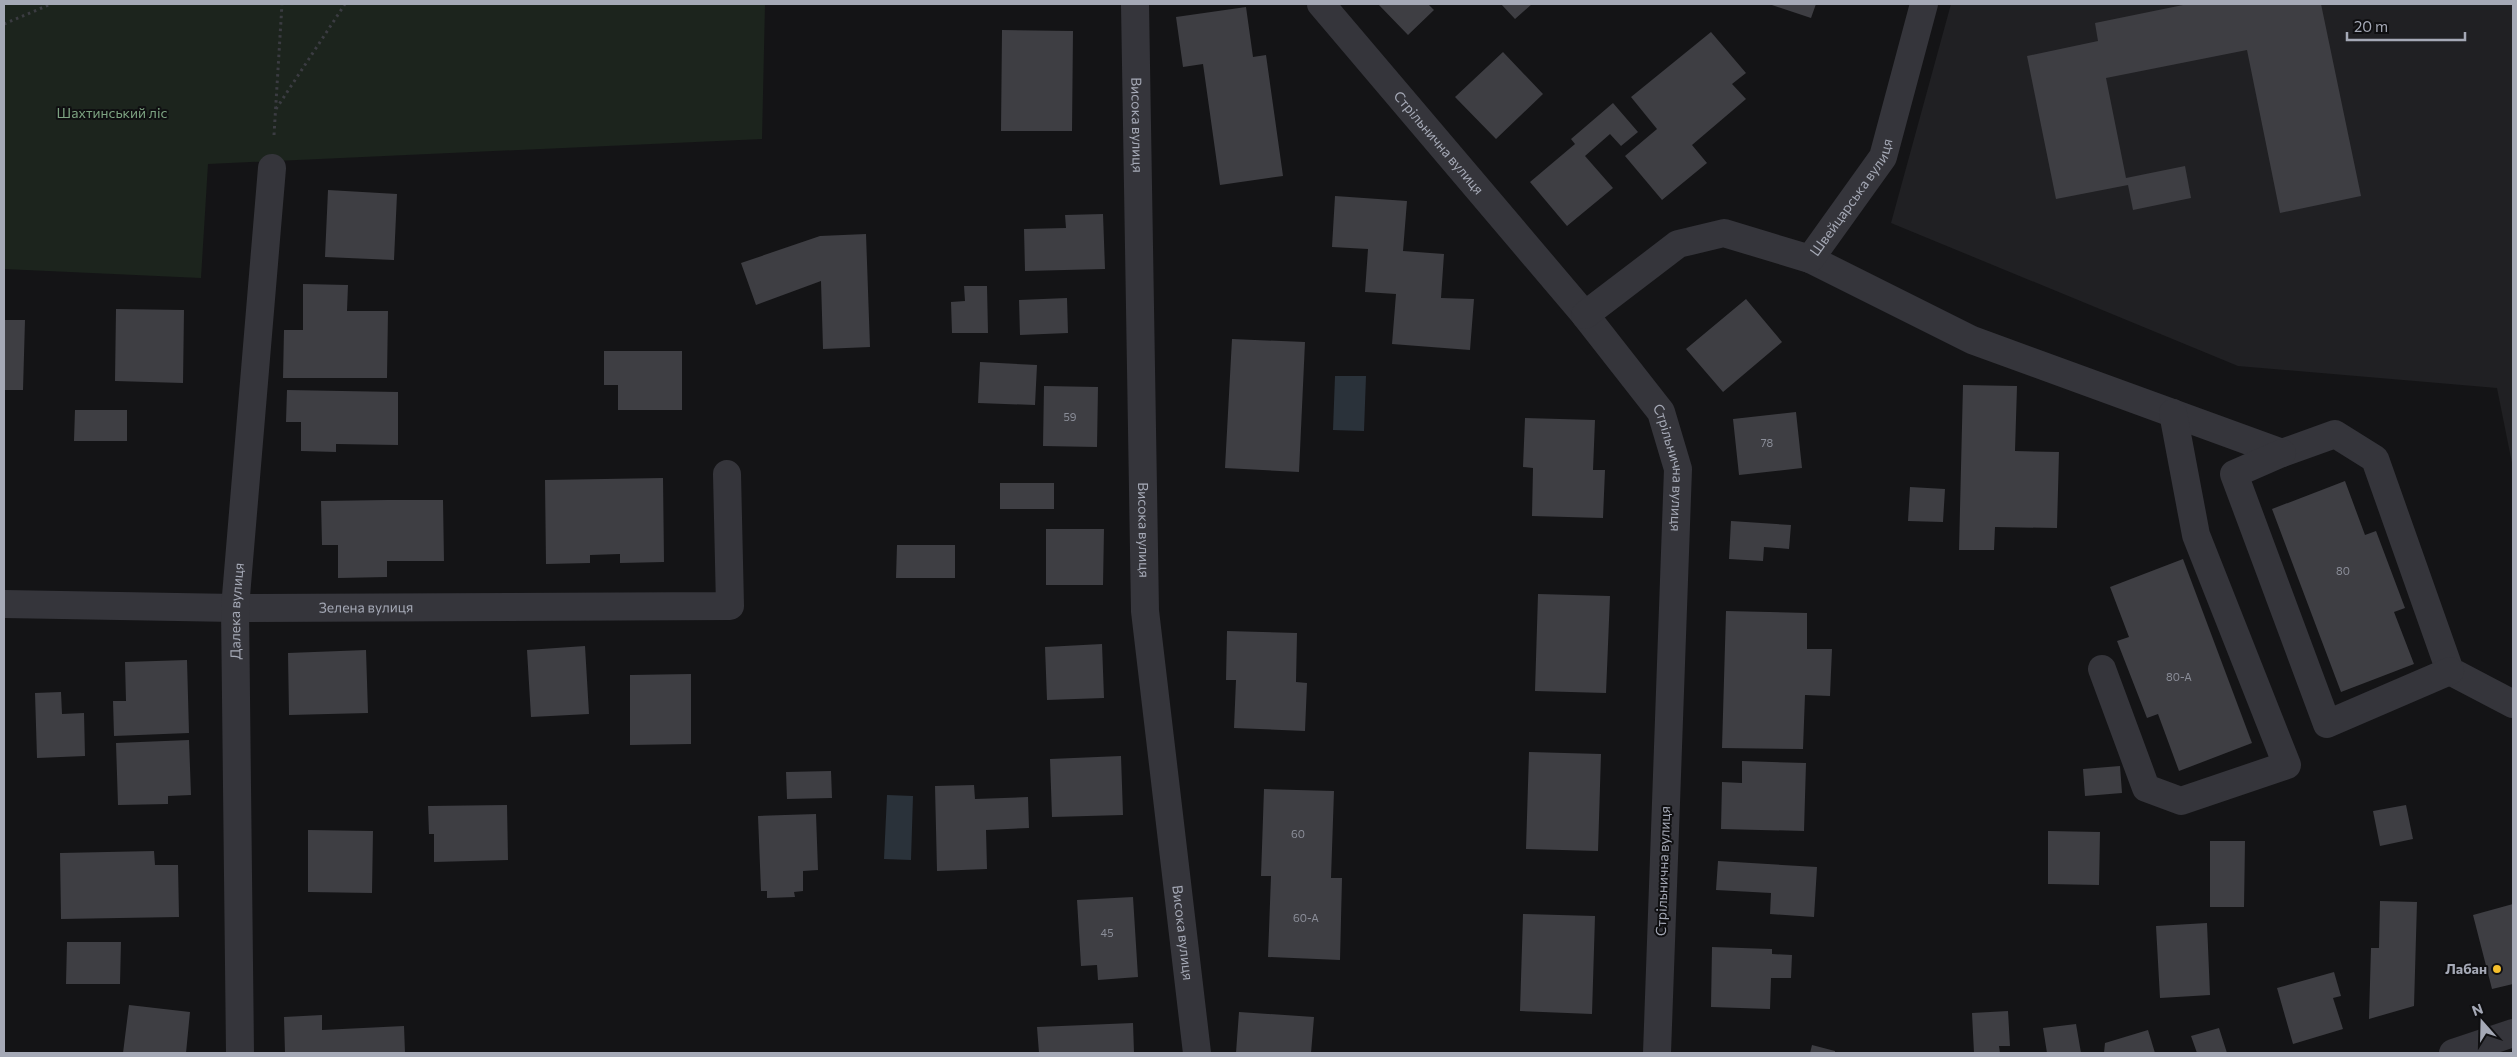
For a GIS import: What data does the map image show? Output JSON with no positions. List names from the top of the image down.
{
  "streets": {
    "street": [
      "Висока вулиця",
      "Стрільнична вулиця",
      "Швейцарська вулиця",
      "Зелена вулиця",
      "Далека вулиця"
    ]
  },
  "crossings": [
    ["Стрільнична вулиця", "Швейцарська вулиця"],
    ["Зелена вулиця", "Далека вулиця"]
  ],
  "parks": ["Шахтинський ліс"],
  "places": ["Лабан"],
  "house_numbers": [
    "59",
    "78",
    "80",
    "80-А",
    "60",
    "60-А",
    "45"
  ],
  "scale_bar": "20 m",
  "north": "top"
}
